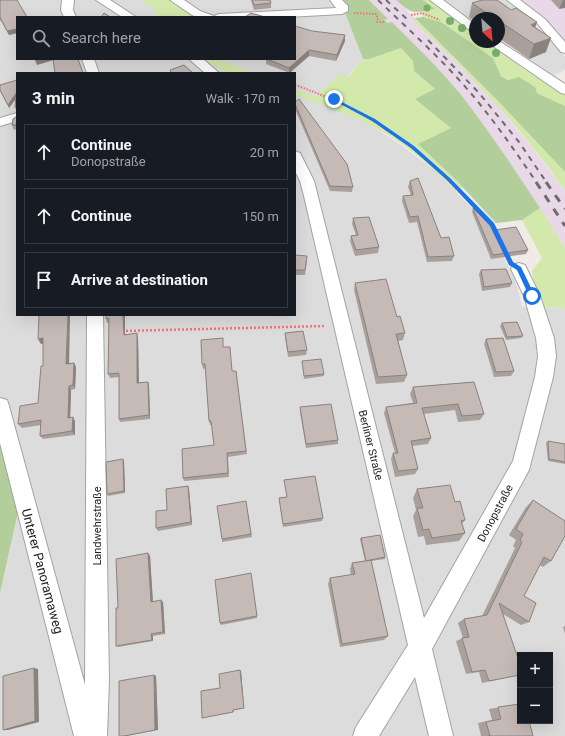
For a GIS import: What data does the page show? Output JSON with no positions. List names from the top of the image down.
{
  "streets": {
    "street": [
      "Berliner Straße",
      "Donopstraße",
      "Landwehrstraße",
      "Unterer Panoramaweg"
    ]
  },
  "crossings": [
    ["Berliner Straße", "Donopstraße"]
  ],
  "north": "bottom right",
  "page": {
    "search": "Search here",
    "heading": ["3 min", "Walk · 170 m"],
    "list": [
      ["Continue", "Donopstraße", "20 m"],
      ["Continue", "150 m"],
      "Arrive at destination"
    ],
    "map_buttons": ["+", "−"]
  }
}
